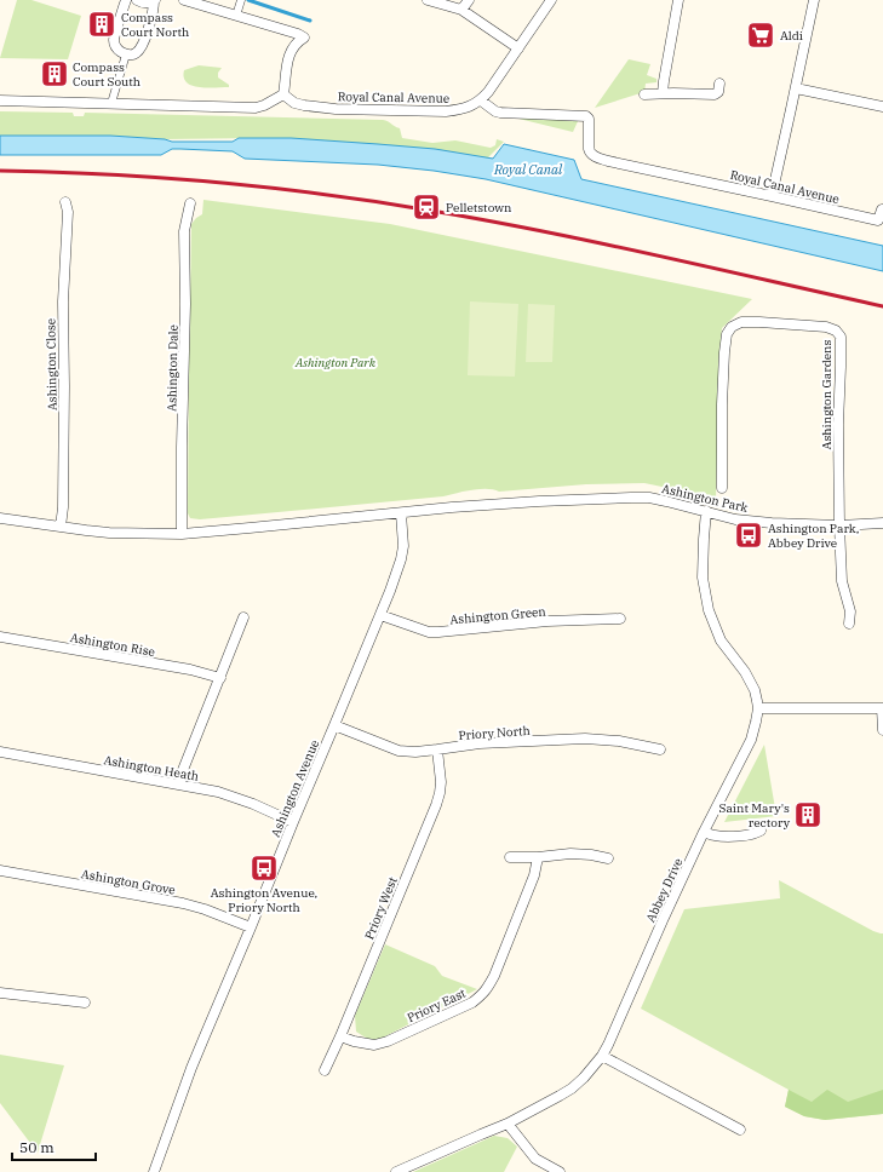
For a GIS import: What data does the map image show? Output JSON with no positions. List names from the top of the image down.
{
  "streets": {
    "street": [
      "Royal Canal Avenue",
      "Ashington Close",
      "Ashington Dale",
      "Ashington Gardens",
      "Ashington Park",
      "Ashington Green",
      "Ashington Rise",
      "Priory North",
      "Ashington Heath",
      "Ashington Avenue",
      "Ashington Grove",
      "Abbey Drive",
      "Priory West",
      "Priory East"
    ]
  },
  "crossings": [
    ["Ashington Close", "Ashington Park"],
    ["Ashington Dale", "Ashington Park"],
    ["Ashington Gardens", "Ashington Park"],
    ["Ashington Park", "Ashington Avenue"],
    ["Ashington Park", "Abbey Drive"],
    ["Ashington Green", "Ashington Avenue"],
    ["Priory North", "Ashington Avenue"],
    ["Priory North", "Priory West"],
    ["Ashington Heath", "Ashington Avenue"],
    ["Ashington Avenue", "Ashington Grove"],
    ["Priory West", "Priory East"]
  ],
  "water": ["Royal Canal"],
  "parks": ["Ashington Park"],
  "places": {
    "building": ["Compass Court North", "Compass Court South", "Saint Mary's rectory"],
    "supermarket": ["Aldi"],
    "station": ["Pelletstown"],
    "bus stop": ["Ashington Park, Abbey Drive", "Ashington Avenue, Priory North"]
  },
  "scale_bar": "50 m"
}
